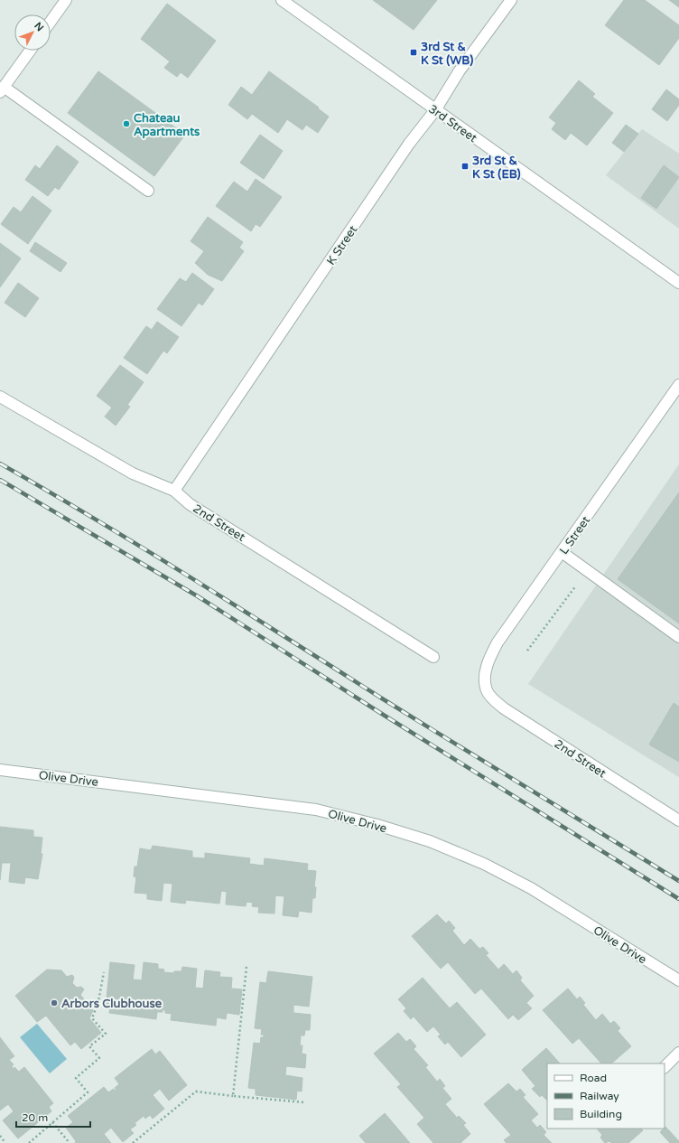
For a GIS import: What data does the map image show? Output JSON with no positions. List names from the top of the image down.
{
  "streets": {
    "street": [
      "3rd Street",
      "K Street",
      "2nd Street",
      "L Street",
      "Olive Drive"
    ]
  },
  "crossings": [
    ["3rd Street", "K Street"],
    ["K Street", "2nd Street"],
    ["2nd Street", "L Street"]
  ],
  "places": {
    "transit": ["3rd St & K St (WB)", "3rd St & K St (EB)"],
    "other": ["Chateau Apartments", "Arbors Clubhouse"]
  },
  "legend": ["Road", "Railway", "Building"],
  "scale_bar": "20 m",
  "north": "top right"
}
